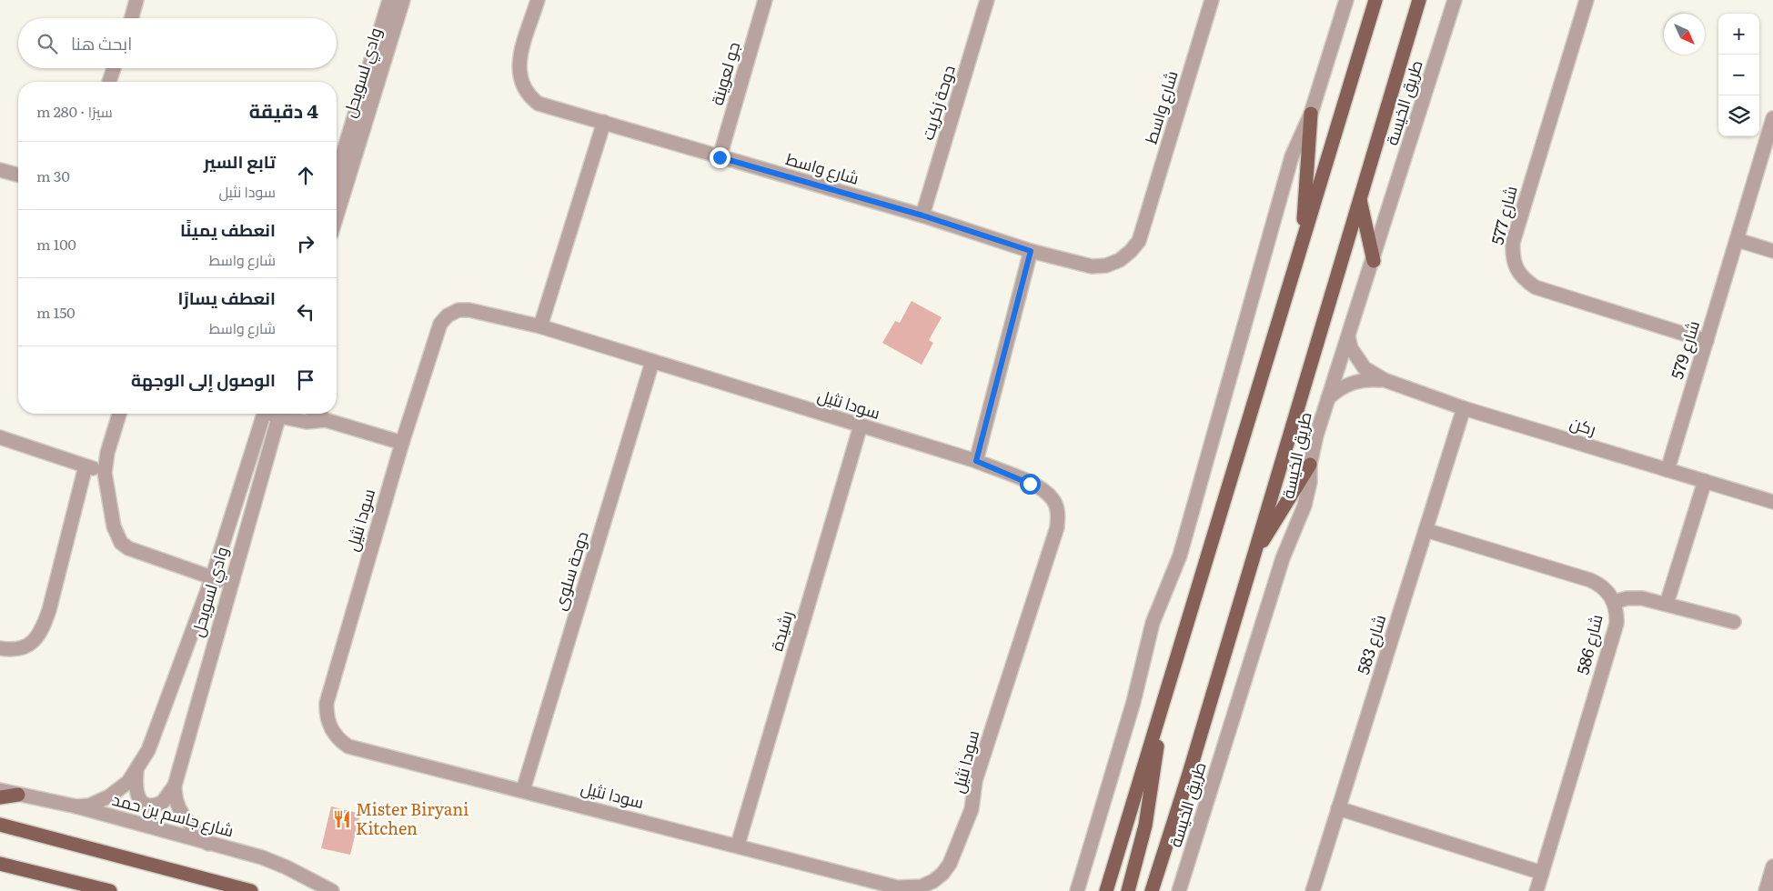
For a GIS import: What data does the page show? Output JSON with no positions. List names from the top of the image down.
{
  "streets": {
    "main road": ["طريق الخيسة"],
    "street": [
      "وادي لسويحل",
      "جو لعوينة",
      "دوحة زكريت",
      "شارع واسط",
      "شارع 577",
      "شارع 579",
      "سودا نثيل",
      "ركن",
      "دوحة سلوى",
      "رشيدة",
      "شارع 583",
      "شارع 586",
      "شارع جاسم بن حمد"
    ]
  },
  "crossings": [
    ["وادي لسويحل", "شارع جاسم بن حمد"],
    ["جو لعوينة", "شارع واسط"],
    ["دوحة زكريت", "شارع واسط"],
    ["طريق الخيسة", "ركن"],
    ["شارع 577", "شارع 579"],
    ["شارع 579", "ركن"],
    ["سودا نثيل", "دوحة سلوى"],
    ["سودا نثيل", "رشيدة"],
    ["ركن", "شارع 583"],
    ["شارع 583", "شارع 586"]
  ],
  "places": {
    "restaurant": ["Mister Biryani Kitchen"]
  },
  "north": "bottom right",
  "page": {
    "map_buttons": ["+", "−"],
    "search": "ابحث هنا",
    "heading": ["4 دقيقة", "سيرًا · 280 m"],
    "list": [
      ["تابع السير", "سودا نثيل", "30 m"],
      ["انعطف يمينًا", "شارع واسط", "100 m"],
      ["انعطف يسارًا", "شارع واسط", "150 m"],
      "الوصول إلى الوجهة"
    ]
  }
}
